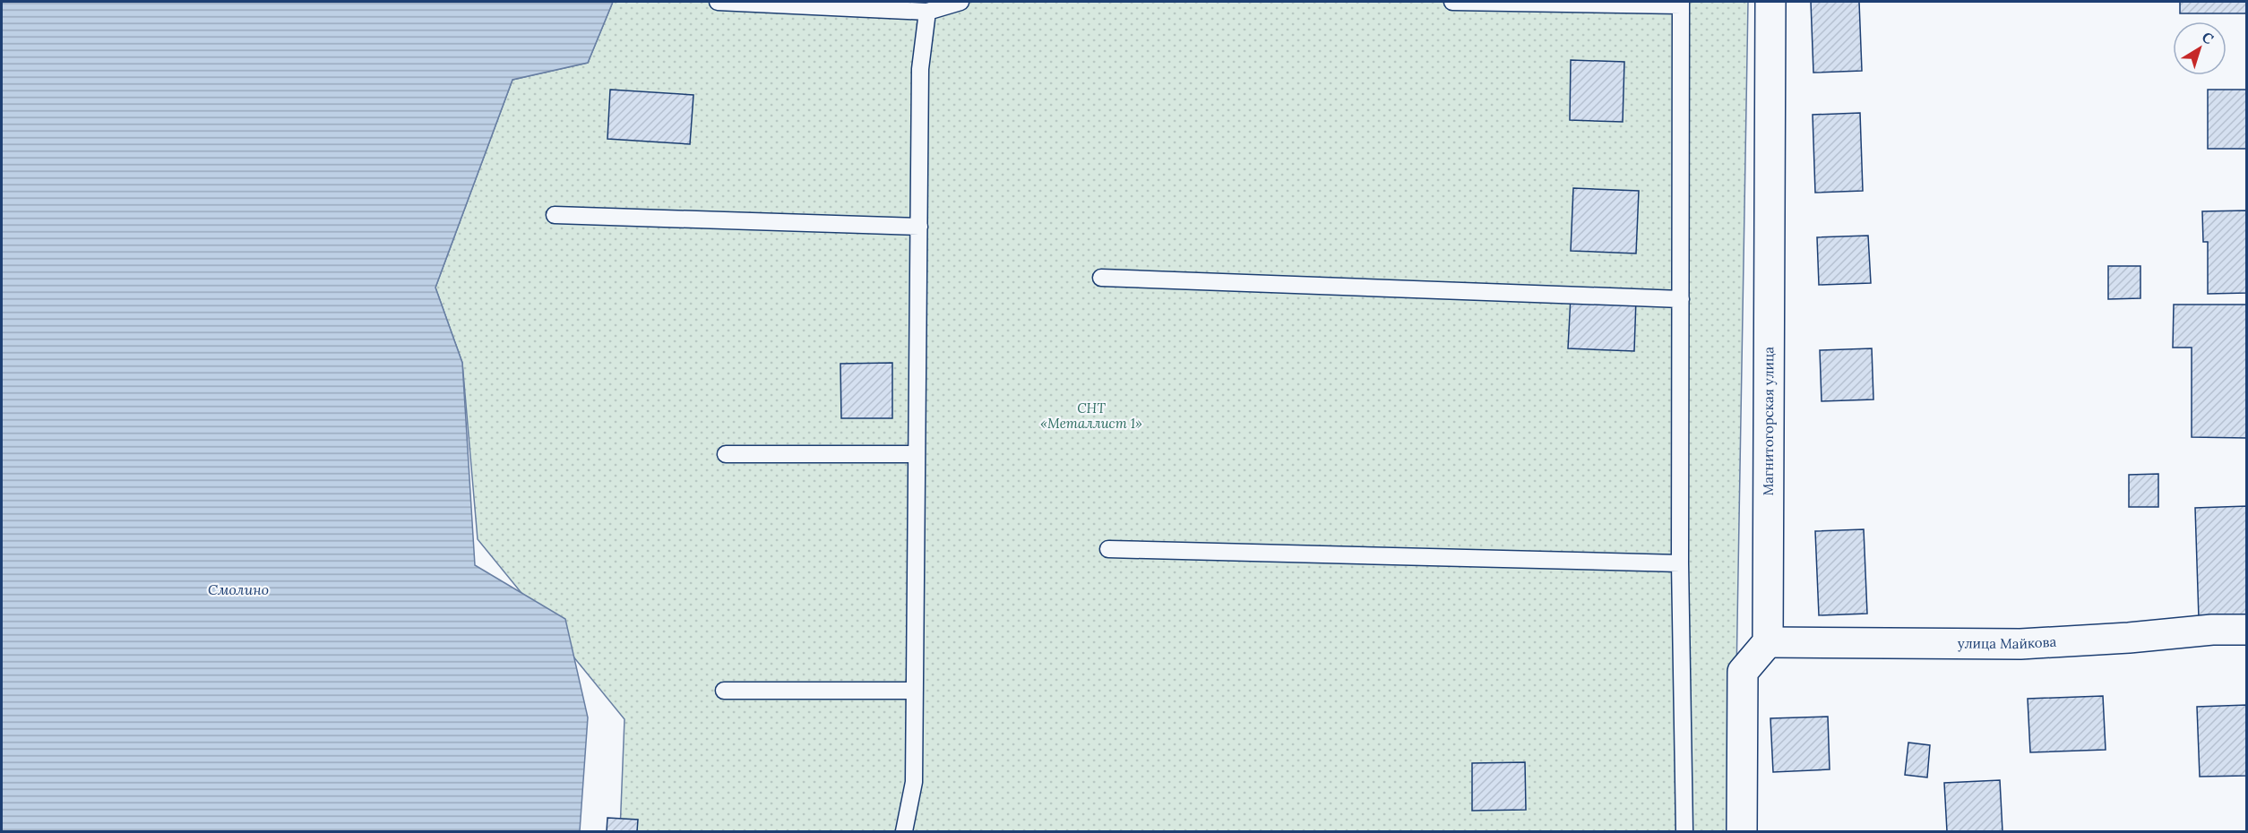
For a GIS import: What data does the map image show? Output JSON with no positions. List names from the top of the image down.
{
  "streets": {
    "street": ["Магнитогорская улица", "улица Майкова"]
  },
  "crossings": [
    ["Магнитогорская улица", "улица Майкова"]
  ],
  "water": ["Смолино"],
  "parks": ["СНТ «Металлист 1»"],
  "north": "top right"
}
